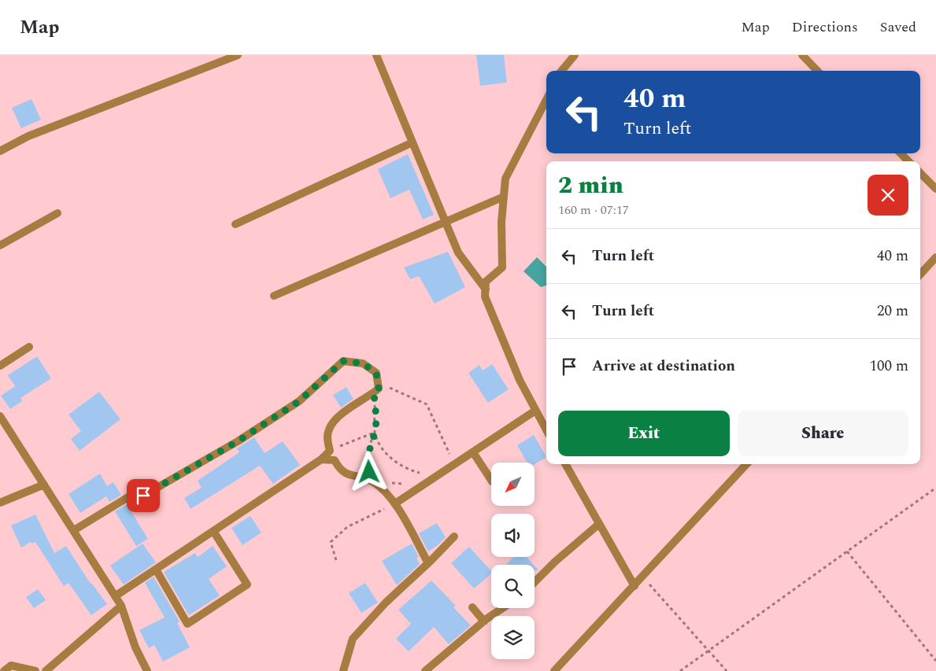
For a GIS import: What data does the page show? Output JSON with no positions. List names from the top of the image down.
{
  "north": "bottom left",
  "page": {
    "header": "Map",
    "nav": ["Map", "Directions", "Saved"],
    "turn": ["40 m", "Turn left"],
    "heading": ["2 min", "160 m · 07:17"],
    "list": [
      {
        "name": "Turn left",
        "value": "40 m"
      },
      {
        "name": "Turn left",
        "value": "20 m"
      },
      {
        "name": "Arrive at destination",
        "value": "100 m"
      }
    ],
    "buttons": ["Exit", "Share"]
  }
}
